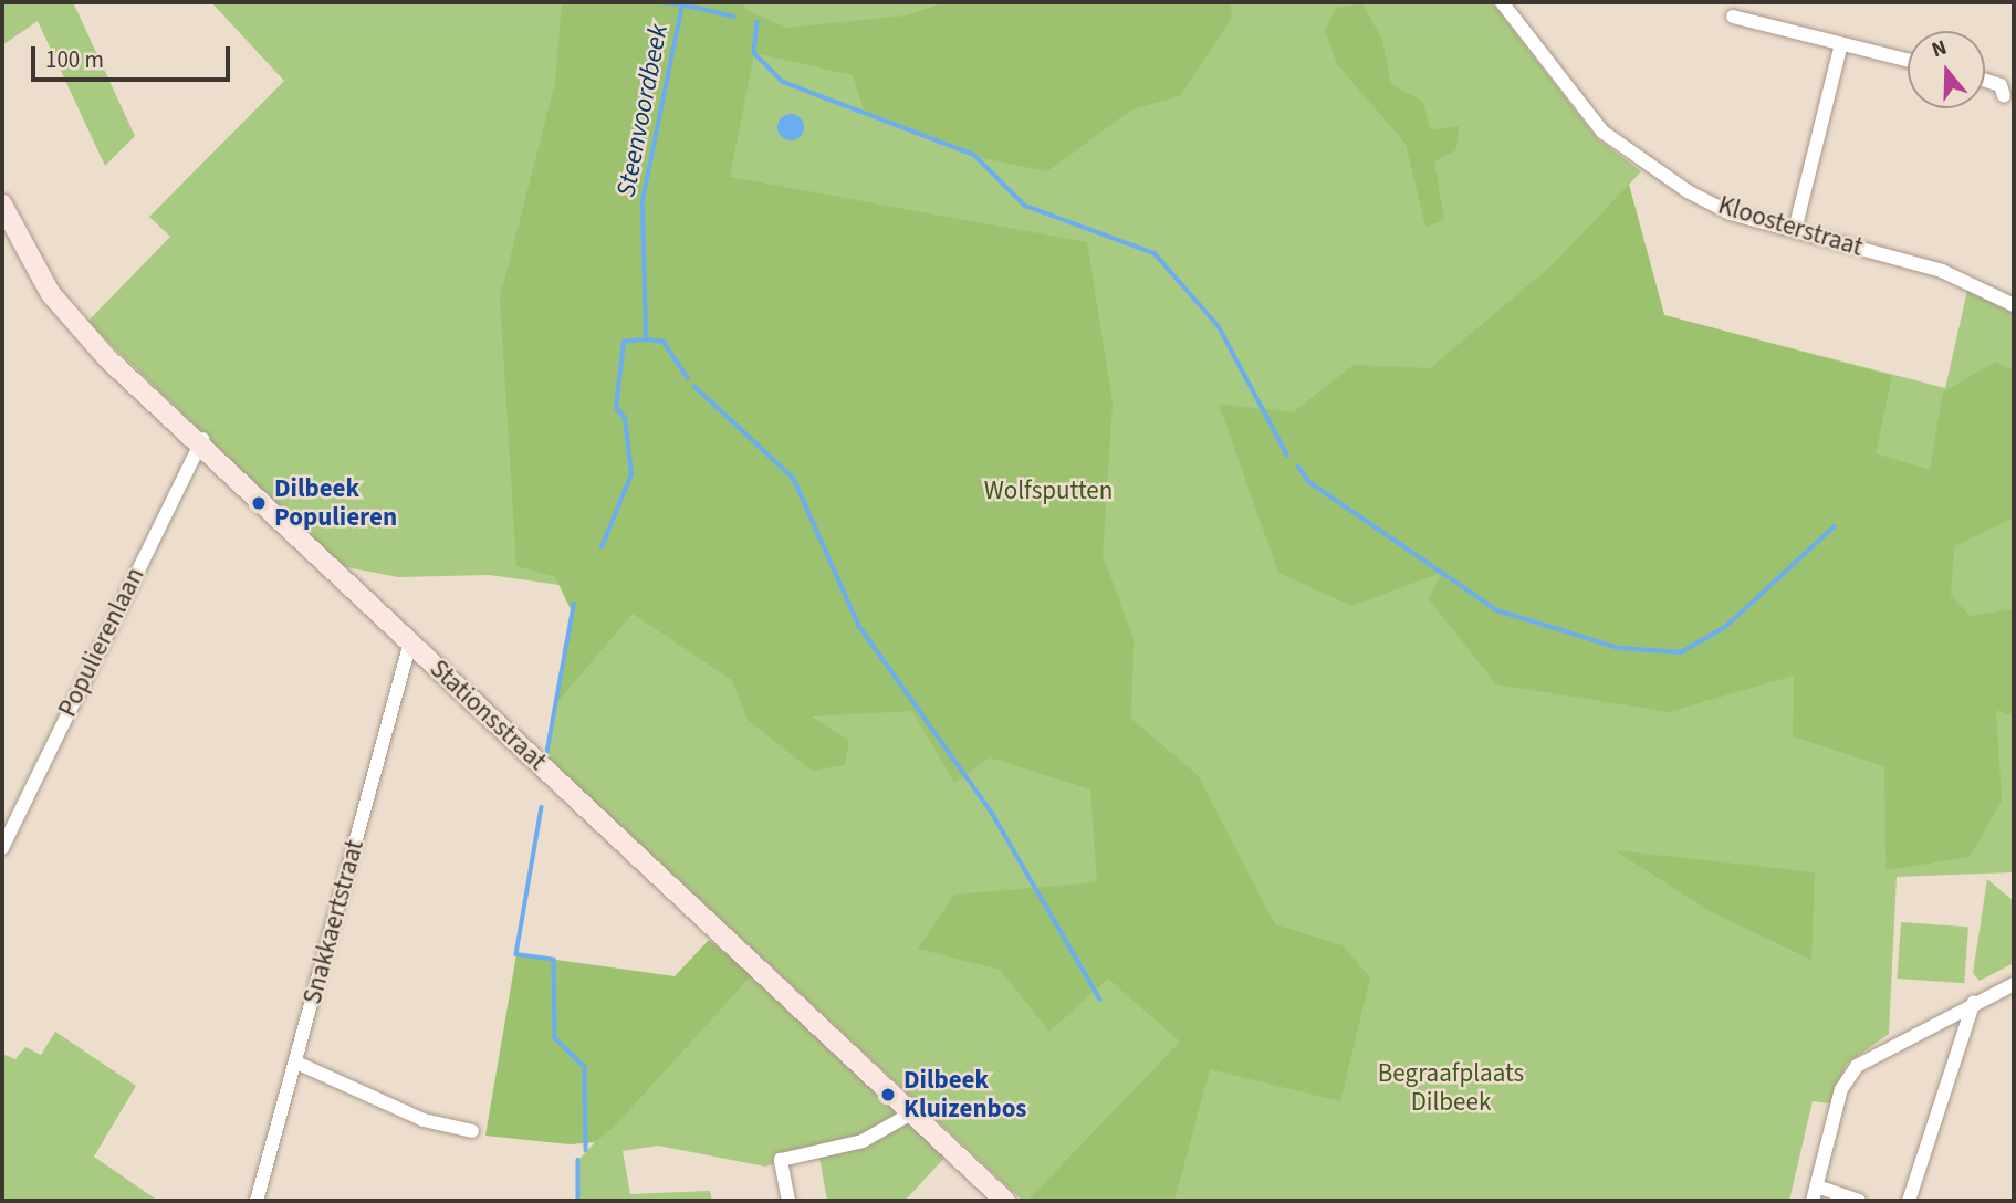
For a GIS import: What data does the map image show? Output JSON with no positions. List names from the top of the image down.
{
  "streets": {
    "street": [
      "Kloosterstraat",
      "Populierenlaan",
      "Stationsstraat",
      "Snakkaertstraat"
    ]
  },
  "crossings": [
    ["Populierenlaan", "Stationsstraat"],
    ["Stationsstraat", "Snakkaertstraat"]
  ],
  "water": ["Steenvoordbeek"],
  "parks": ["Wolfsputten", "Begraafplaats Dilbeek"],
  "places": ["Dilbeek Populieren", "Dilbeek Kluizenbos"],
  "scale_bar": "100 m",
  "north": "top"
}
